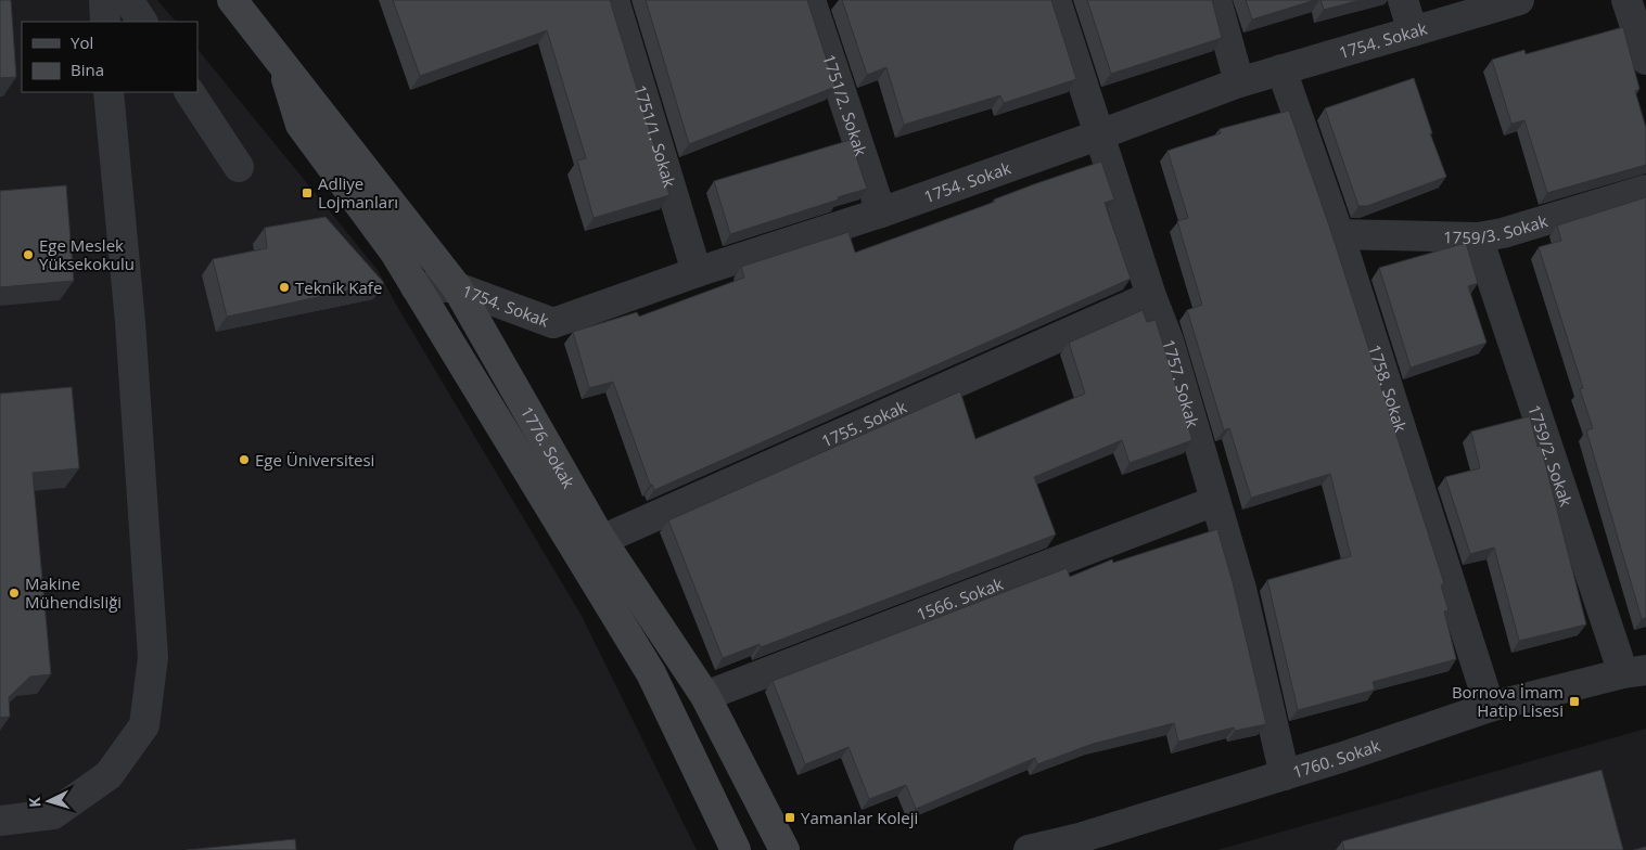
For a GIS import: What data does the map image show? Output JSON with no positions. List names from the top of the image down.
{
  "streets": {
    "street": [
      "1754. Sokak",
      "1751/2. Sokak",
      "1751/1. Sokak",
      "1759/3. Sokak",
      "1757. Sokak",
      "1758. Sokak",
      "1755. Sokak",
      "1776. Sokak",
      "1759/2. Sokak",
      "1566. Sokak",
      "1760. Sokak"
    ]
  },
  "crossings": [
    ["1754. Sokak", "1751/2. Sokak"],
    ["1754. Sokak", "1751/1. Sokak"],
    ["1754. Sokak", "1757. Sokak"],
    ["1754. Sokak", "1758. Sokak"],
    ["1754. Sokak", "1776. Sokak"],
    ["1759/3. Sokak", "1758. Sokak"],
    ["1759/3. Sokak", "1759/2. Sokak"],
    ["1757. Sokak", "1755. Sokak"],
    ["1757. Sokak", "1566. Sokak"],
    ["1757. Sokak", "1760. Sokak"],
    ["1758. Sokak", "1760. Sokak"],
    ["1755. Sokak", "1776. Sokak"],
    ["1776. Sokak", "1566. Sokak"],
    ["1759/2. Sokak", "1760. Sokak"]
  ],
  "places": {
    "transit": ["Adliye Lojmanları", "Bornova İmam Hatip Lisesi", "Yamanlar Koleji"],
    "other": [
      "Ege Meslek Yüksekokulu",
      "Teknik Kafe",
      "Ege Üniversitesi",
      "Makine Mühendisliği"
    ]
  },
  "legend": ["Yol", "Bina"],
  "north": "left"
}
